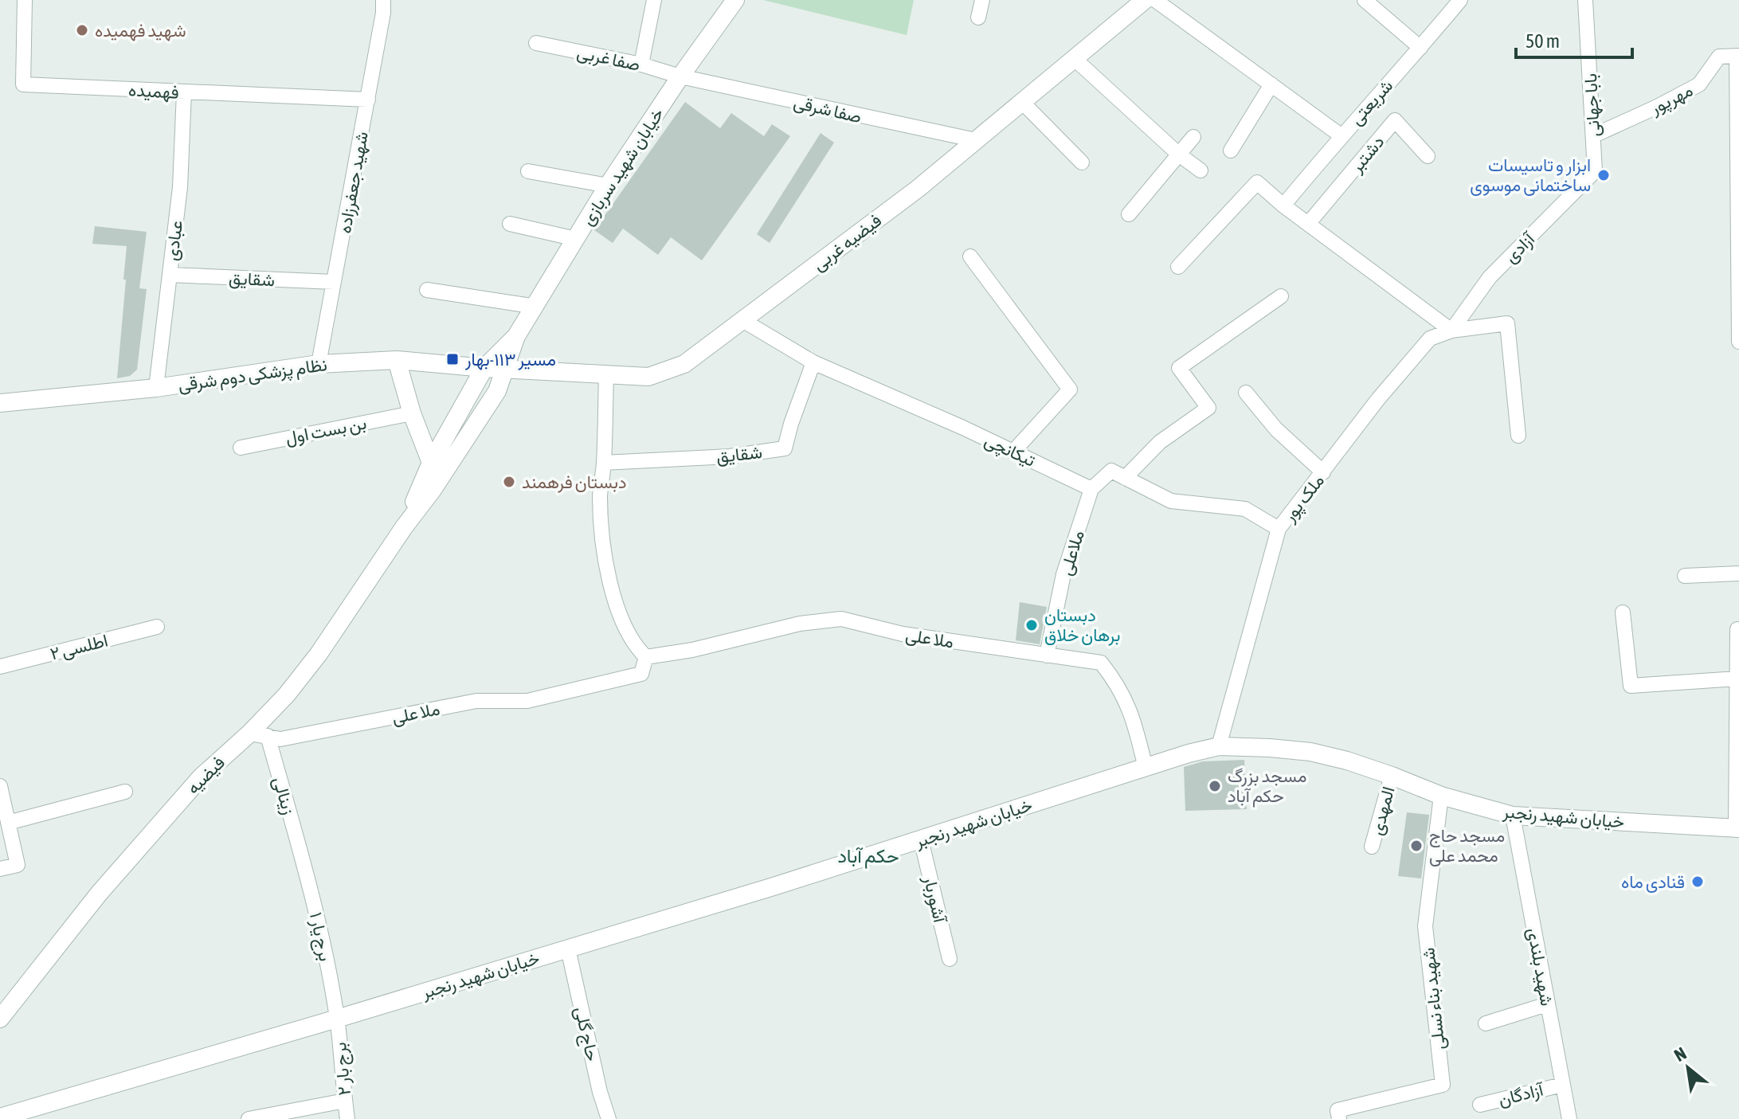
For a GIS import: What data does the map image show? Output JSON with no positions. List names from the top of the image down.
{
  "streets": {
    "street": [
      "صفا غربی",
      "فهمیده",
      "مهرپور",
      "شریعتی",
      "بابا جهانی",
      "صفا شرقی",
      "دشتبر",
      "خیابان شهید سربازی",
      "شهید جعفرزاده",
      "عبادی",
      "فیضیه غربی",
      "آزادی",
      "شقایق",
      "نظام پزشکی دوم شرقی",
      "بن بست اول",
      "تیکانچی",
      "ملک پور",
      "ملاعلی",
      "ملا علی",
      "اطلسی ۲",
      "فیضیه",
      "زینالی",
      "المهدی",
      "خیابان شهید رنجبر",
      "آشوربار",
      "برج یار ۱",
      "شهید بلندی",
      "شهید بناء نسلی",
      "حاج گلی",
      "برج بار ۲",
      "آزادگان"
    ]
  },
  "crossings": [
    ["صفا غربی", "صفا شرقی"],
    ["صفا غربی", "خیابان شهید سربازی"],
    ["فهمیده", "شهید جعفرزاده"],
    ["فهمیده", "عبادی"],
    ["مهرپور", "بابا جهانی"],
    ["بابا جهانی", "آزادی"],
    ["صفا شرقی", "خیابان شهید سربازی"],
    ["صفا شرقی", "فیضیه غربی"],
    ["خیابان شهید سربازی", "فیضیه"],
    ["شهید جعفرزاده", "شقایق"],
    ["شهید جعفرزاده", "نظام پزشکی دوم شرقی"],
    ["عبادی", "شقایق"],
    ["عبادی", "نظام پزشکی دوم شرقی"],
    ["فیضیه غربی", "نظام پزشکی دوم شرقی"],
    ["فیضیه غربی", "تیکانچی"],
    ["فیضیه غربی", "فیضیه"],
    ["آزادی", "ملک پور"],
    ["شقایق", "تیکانچی"],
    ["نظام پزشکی دوم شرقی", "فیضیه"],
    ["تیکانچی", "ملاعلی"],
    ["ملک پور", "خیابان شهید رنجبر"],
    ["ملاعلی", "ملا علی"],
    ["ملا علی", "فیضیه"],
    ["ملا علی", "زینالی"],
    ["ملا علی", "خیابان شهید رنجبر"],
    ["زینالی", "برج یار ۱"],
    ["المهدی", "خیابان شهید رنجبر"],
    ["خیابان شهید رنجبر", "آشوربار"],
    ["خیابان شهید رنجبر", "برج یار ۱"],
    ["خیابان شهید رنجبر", "شهید بلندی"],
    ["خیابان شهید رنجبر", "شهید بناء نسلی"],
    ["خیابان شهید رنجبر", "حاج گلی"],
    ["خیابان شهید رنجبر", "برج بار ۲"],
    ["برج یار ۱", "برج بار ۲"],
    ["شهید بلندی", "آزادگان"]
  ],
  "districts": ["حکم آباد"],
  "places": {
    "other": [
      "شهید فهمیده",
      "ابزار و تاسیسات ساختمانی موسوی",
      "دبستان فرهمند",
      "دبستان برهان خلاق",
      "مسجد بزرگ حکم آباد",
      "مسجد حاج محمد علی",
      "قنادی ماه"
    ],
    "transit": ["مسیر ۱۱۳-بهار"]
  },
  "scale_bar": "50 m",
  "north": "top left"
}
